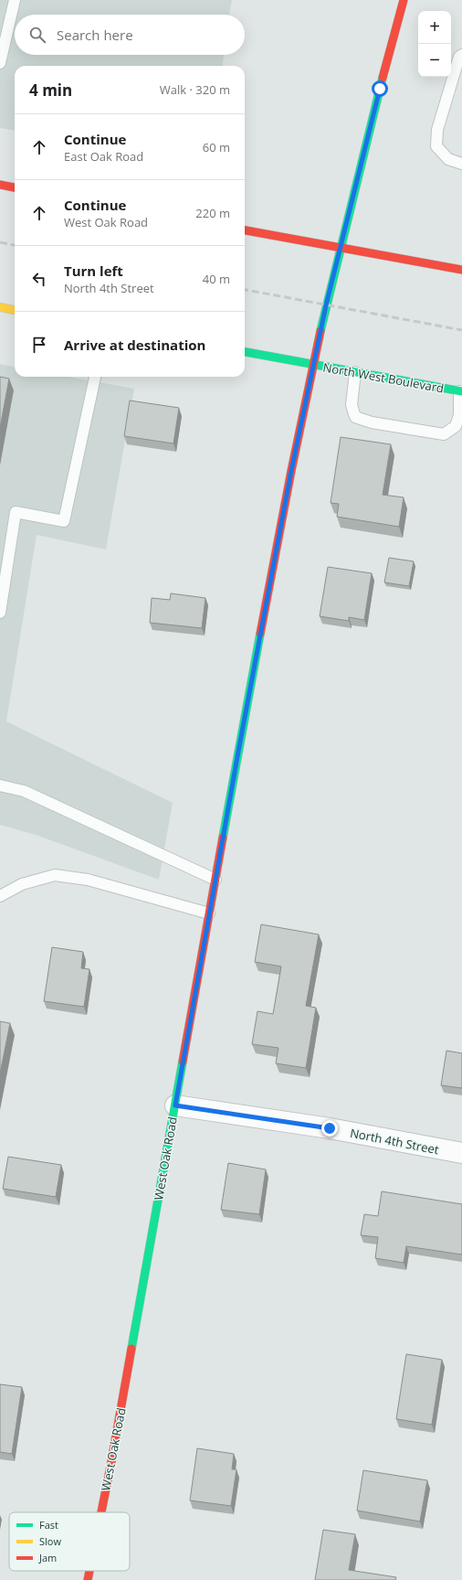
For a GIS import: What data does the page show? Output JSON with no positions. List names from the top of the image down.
{
  "streets": {
    "street": ["North West Boulevard", "North 4th Street", "West Oak Road"]
  },
  "crossings": [
    ["North West Boulevard", "West Oak Road"],
    ["North 4th Street", "West Oak Road"]
  ],
  "legend": ["Fast", "Slow", "Jam"],
  "page": {
    "map_buttons": ["+", "−"],
    "search": "Search here",
    "heading": ["4 min", "Walk · 320 m"],
    "list": [
      ["Continue", "East Oak Road", "60 m"],
      ["Continue", "West Oak Road", "220 m"],
      ["Turn left", "North 4th Street", "40 m"],
      "Arrive at destination"
    ]
  }
}
